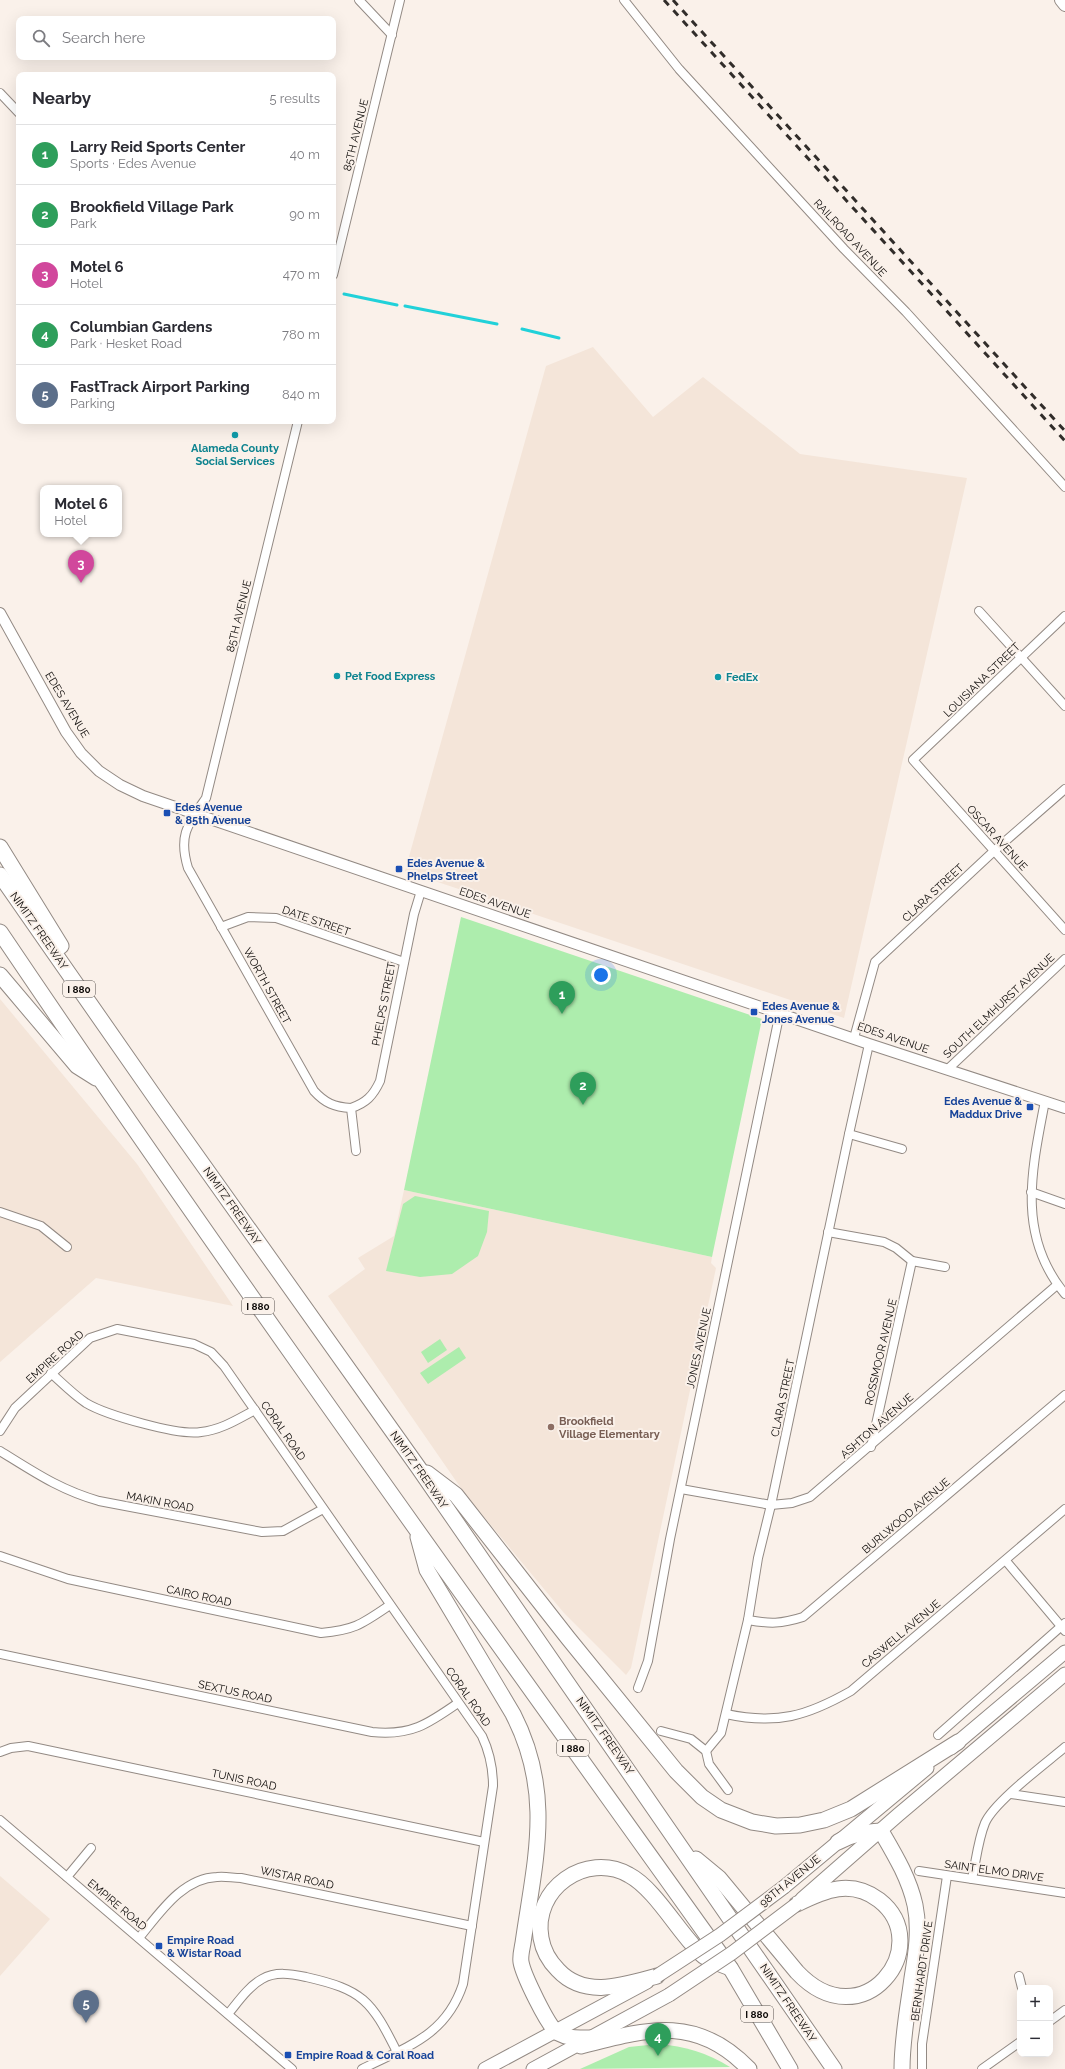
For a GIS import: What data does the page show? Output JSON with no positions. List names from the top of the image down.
{
  "streets": {
    "highway": ["NIMITZ FREEWAY", "I 880"],
    "main road": ["98TH AVENUE"],
    "street": [
      "85TH AVENUE",
      "RAILROAD AVENUE",
      "LOUISIANA STREET",
      "EDES AVENUE",
      "OSCAR AVENUE",
      "CLARA STREET",
      "DATE STREET",
      "WORTH STREET",
      "PHELPS STREET",
      "SOUTH ELMHURST AVENUE",
      "JONES AVENUE",
      "ROSSMOOR AVENUE",
      "EMPIRE ROAD",
      "ASHTON AVENUE",
      "CORAL ROAD",
      "MAKIN ROAD",
      "BURLWOOD AVENUE",
      "CAIRO ROAD",
      "CASWELL AVENUE",
      "SEXTUS ROAD",
      "TUNIS ROAD",
      "SAINT ELMO DRIVE",
      "WISTAR ROAD",
      "BERNHARDT DRIVE"
    ]
  },
  "crossings": [
    ["85TH AVENUE", "EDES AVENUE"],
    ["85TH AVENUE", "WORTH STREET"],
    ["LOUISIANA STREET", "OSCAR AVENUE"],
    ["EDES AVENUE", "CLARA STREET"],
    ["EDES AVENUE", "WORTH STREET"],
    ["EDES AVENUE", "PHELPS STREET"],
    ["EDES AVENUE", "SOUTH ELMHURST AVENUE"],
    ["EDES AVENUE", "JONES AVENUE"],
    ["OSCAR AVENUE", "CLARA STREET"],
    ["CLARA STREET", "ASHTON AVENUE"],
    ["CLARA STREET", "BURLWOOD AVENUE"],
    ["CLARA STREET", "CASWELL AVENUE"],
    ["DATE STREET", "WORTH STREET"],
    ["DATE STREET", "PHELPS STREET"],
    ["WORTH STREET", "PHELPS STREET"],
    ["JONES AVENUE", "ASHTON AVENUE"],
    ["ROSSMOOR AVENUE", "ASHTON AVENUE"],
    ["EMPIRE ROAD", "CORAL ROAD"],
    ["EMPIRE ROAD", "WISTAR ROAD"],
    ["CORAL ROAD", "MAKIN ROAD"],
    ["CORAL ROAD", "CAIRO ROAD"],
    ["CORAL ROAD", "SEXTUS ROAD"],
    ["CORAL ROAD", "TUNIS ROAD"],
    ["CORAL ROAD", "WISTAR ROAD"],
    ["SAINT ELMO DRIVE", "BERNHARDT DRIVE"]
  ],
  "places": {
    "other": [
      "Alameda County Social Services",
      "Pet Food Express",
      "FedEx",
      "Brookfield Village Elementary"
    ],
    "transit": [
      "Edes Avenue & 85th Avenue",
      "Edes Avenue & Phelps Street",
      "Edes Avenue & Jones Avenue",
      "Edes Avenue & Maddux Drive",
      "Empire Road & Wistar Road",
      "Empire Road & Coral Road"
    ]
  },
  "page": {
    "search": "Search here",
    "heading": ["Nearby", "5 results"],
    "list": [
      {
        "mark": "1",
        "name": "Larry Reid Sports Center",
        "note": "Sports · Edes Avenue",
        "value": "40 m"
      },
      {
        "mark": "2",
        "name": "Brookfield Village Park",
        "note": "Park",
        "value": "90 m"
      },
      {
        "mark": "3",
        "name": "Motel 6",
        "note": "Hotel",
        "value": "470 m"
      },
      {
        "mark": "4",
        "name": "Columbian Gardens",
        "note": "Park · Hesket Road",
        "value": "780 m"
      },
      {
        "mark": "5",
        "name": "FastTrack Airport Parking",
        "note": "Parking",
        "value": "840 m"
      }
    ],
    "popup": ["Motel 6", "Hotel"],
    "pins": [
      "3",
      "1",
      "2",
      "5",
      "4"
    ],
    "map_buttons": ["+", "−"]
  }
}
